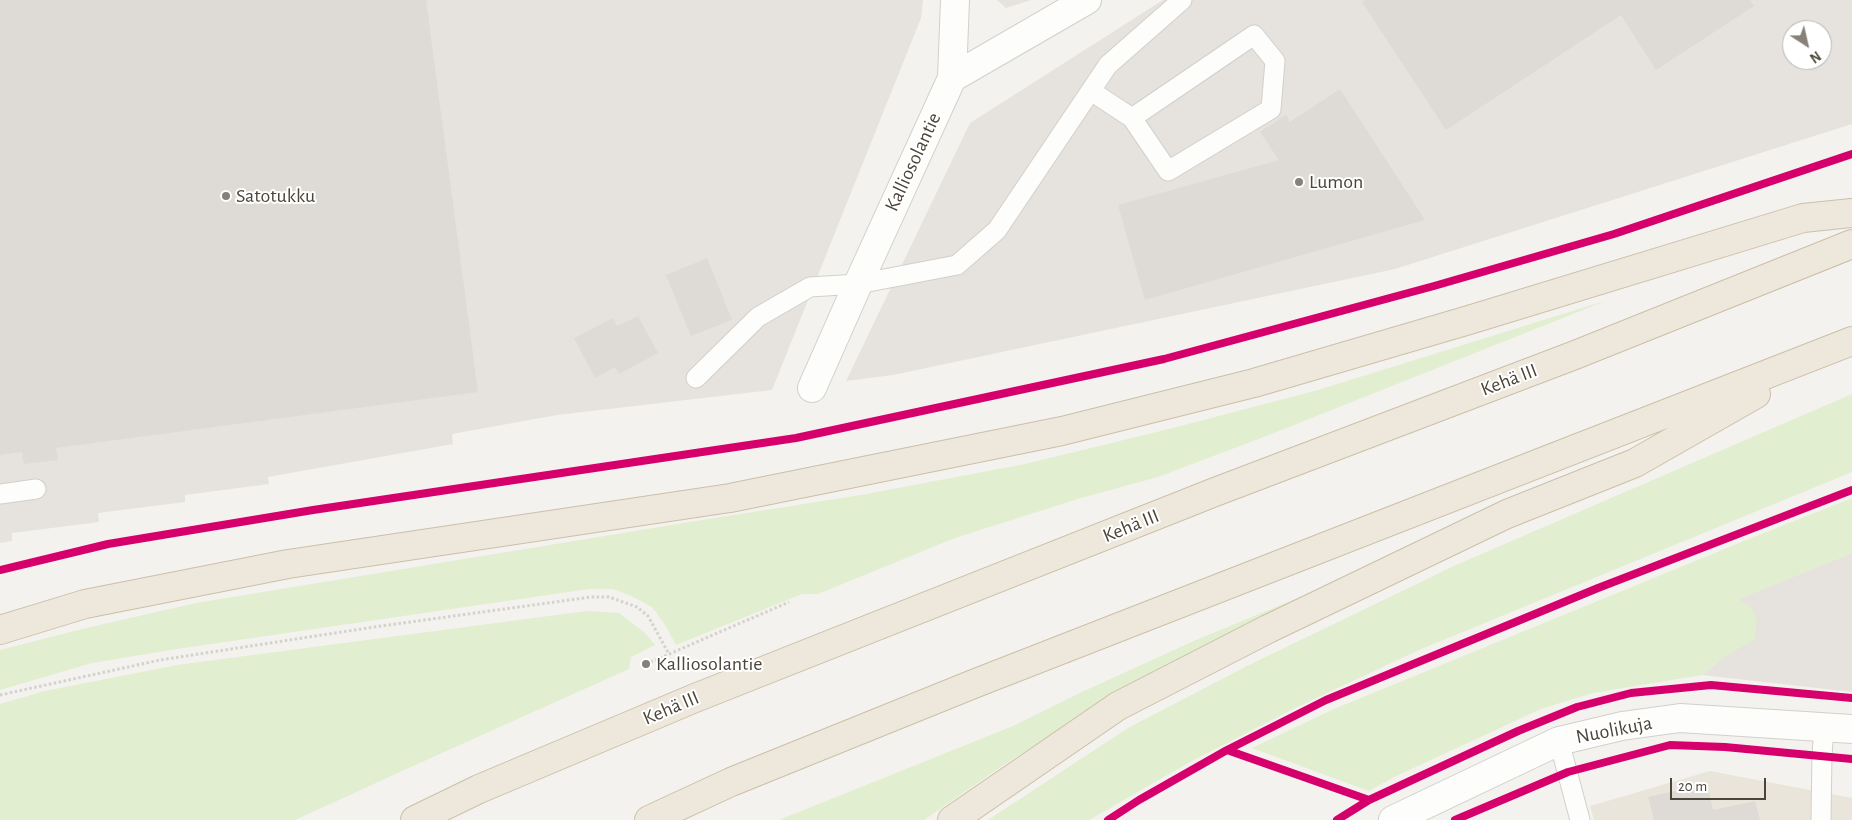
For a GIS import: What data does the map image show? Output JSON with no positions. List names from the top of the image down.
{
  "streets": {
    "highway": ["Kehä III"],
    "street": ["Kalliosolantie", "Nuolikuja"]
  },
  "places": ["Lumon", "Satotukku", "Kalliosolantie"],
  "scale_bar": "20 m",
  "north": "bottom right"
}
